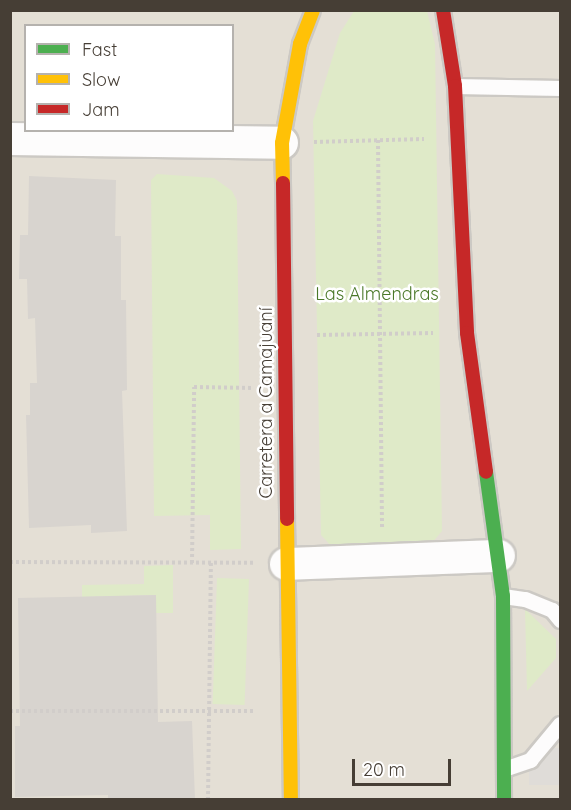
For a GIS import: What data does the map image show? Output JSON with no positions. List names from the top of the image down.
{
  "streets": {
    "main road": ["Carretera a Camajuaní"]
  },
  "parks": ["Las Almendras"],
  "legend": ["Fast", "Slow", "Jam"],
  "scale_bar": "20 m"
}
